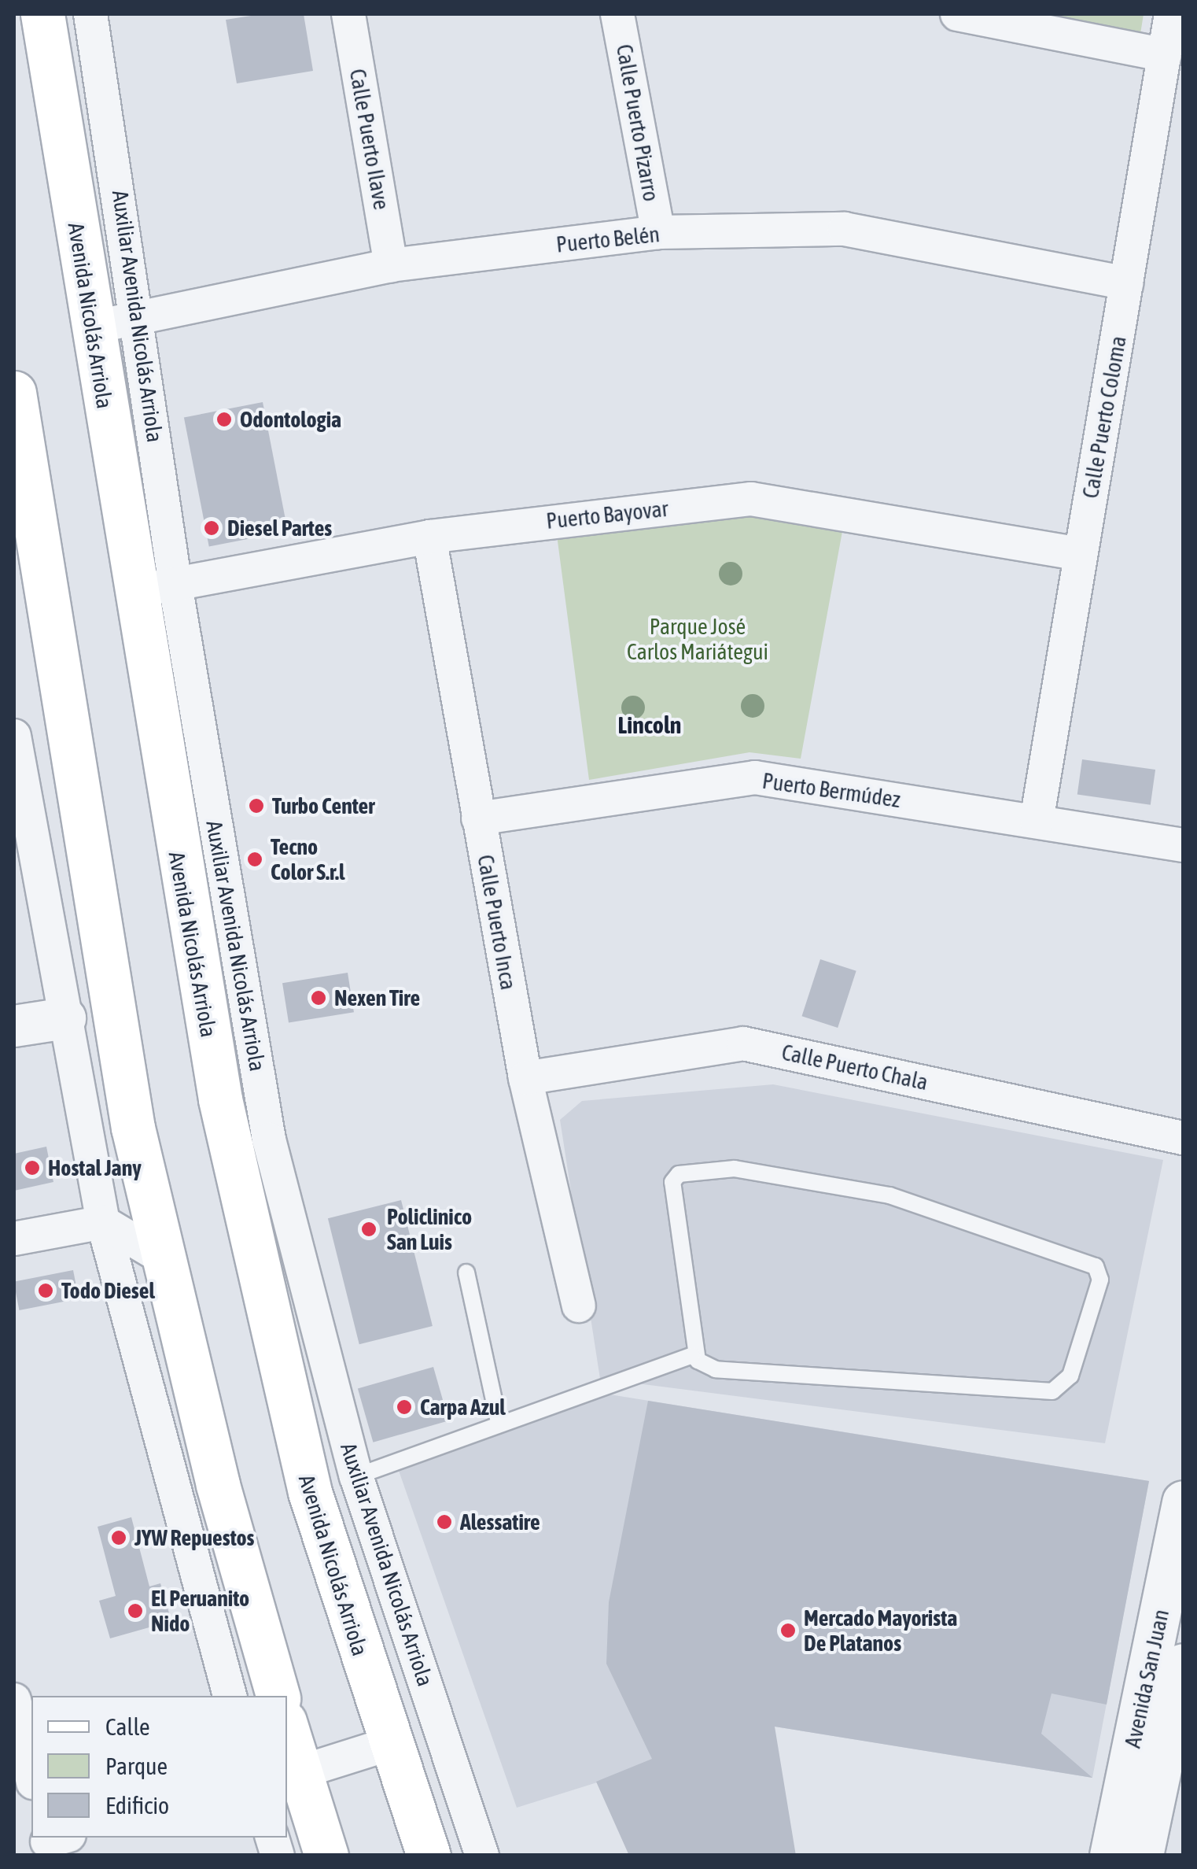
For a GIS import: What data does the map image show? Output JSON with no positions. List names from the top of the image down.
{
  "streets": {
    "main road": ["Avenida Nicolás Arriola"],
    "street": [
      "Calle Puerto Pizarro",
      "Calle Puerto Ilave",
      "Puerto Belén",
      "Auxiliar Avenida Nicolás Arriola",
      "Calle Puerto Coloma",
      "Puerto Bayovar",
      "Puerto Bermúdez",
      "Calle Puerto Inca",
      "Calle Puerto Chala",
      "Avenida San Juan"
    ]
  },
  "crossings": [
    ["Calle Puerto Pizarro", "Puerto Belén"],
    ["Calle Puerto Ilave", "Puerto Belén"],
    ["Puerto Belén", "Avenida Nicolás Arriola"],
    ["Puerto Belén", "Auxiliar Avenida Nicolás Arriola"],
    ["Puerto Belén", "Calle Puerto Coloma"],
    ["Avenida Nicolás Arriola", "Auxiliar Avenida Nicolás Arriola"],
    ["Avenida Nicolás Arriola", "Puerto Bayovar"],
    ["Auxiliar Avenida Nicolás Arriola", "Puerto Bayovar"],
    ["Calle Puerto Coloma", "Puerto Bayovar"],
    ["Calle Puerto Coloma", "Puerto Bermúdez"],
    ["Puerto Bayovar", "Calle Puerto Inca"],
    ["Puerto Bermúdez", "Calle Puerto Inca"],
    ["Calle Puerto Inca", "Calle Puerto Chala"]
  ],
  "districts": ["Lincoln"],
  "parks": ["Parque José Carlos Mariátegui"],
  "places": [
    "Odontologia",
    "Diesel Partes",
    "Turbo Center",
    "Tecno Color S.r.l",
    "Nexen Tire",
    "Hostal Jany",
    "Policlinico San Luis",
    "Todo Diesel",
    "Carpa Azul",
    "Alessatire",
    "JYW Repuestos",
    "El Peruanito Nido",
    "Mercado Mayorista De Platanos"
  ],
  "legend": ["Calle", "Parque", "Edificio"]
}
